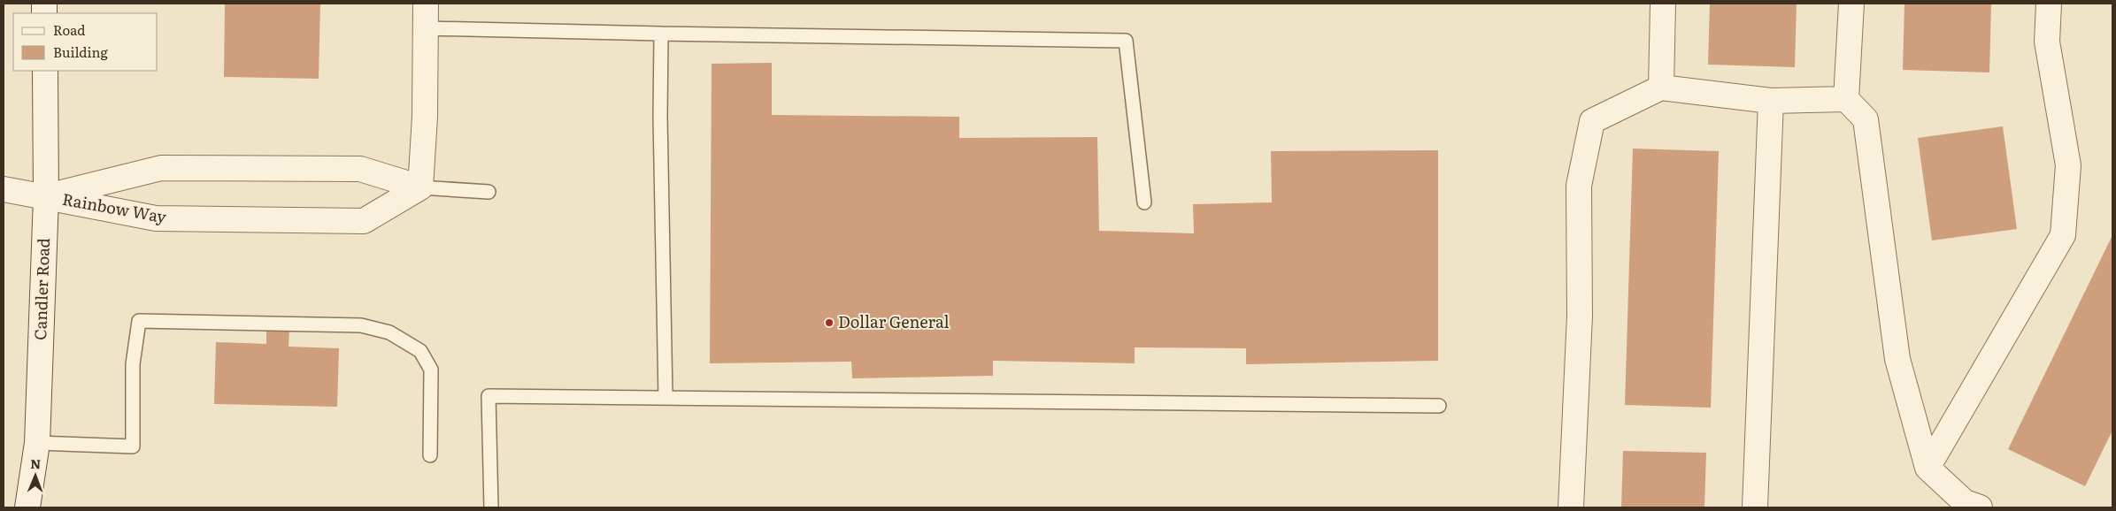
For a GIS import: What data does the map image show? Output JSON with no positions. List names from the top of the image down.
{
  "streets": {
    "street": ["Rainbow Way", "Candler Road"]
  },
  "crossings": [
    ["Rainbow Way", "Candler Road"]
  ],
  "places": ["Dollar General"],
  "legend": ["Road", "Building"],
  "north": "top"
}
